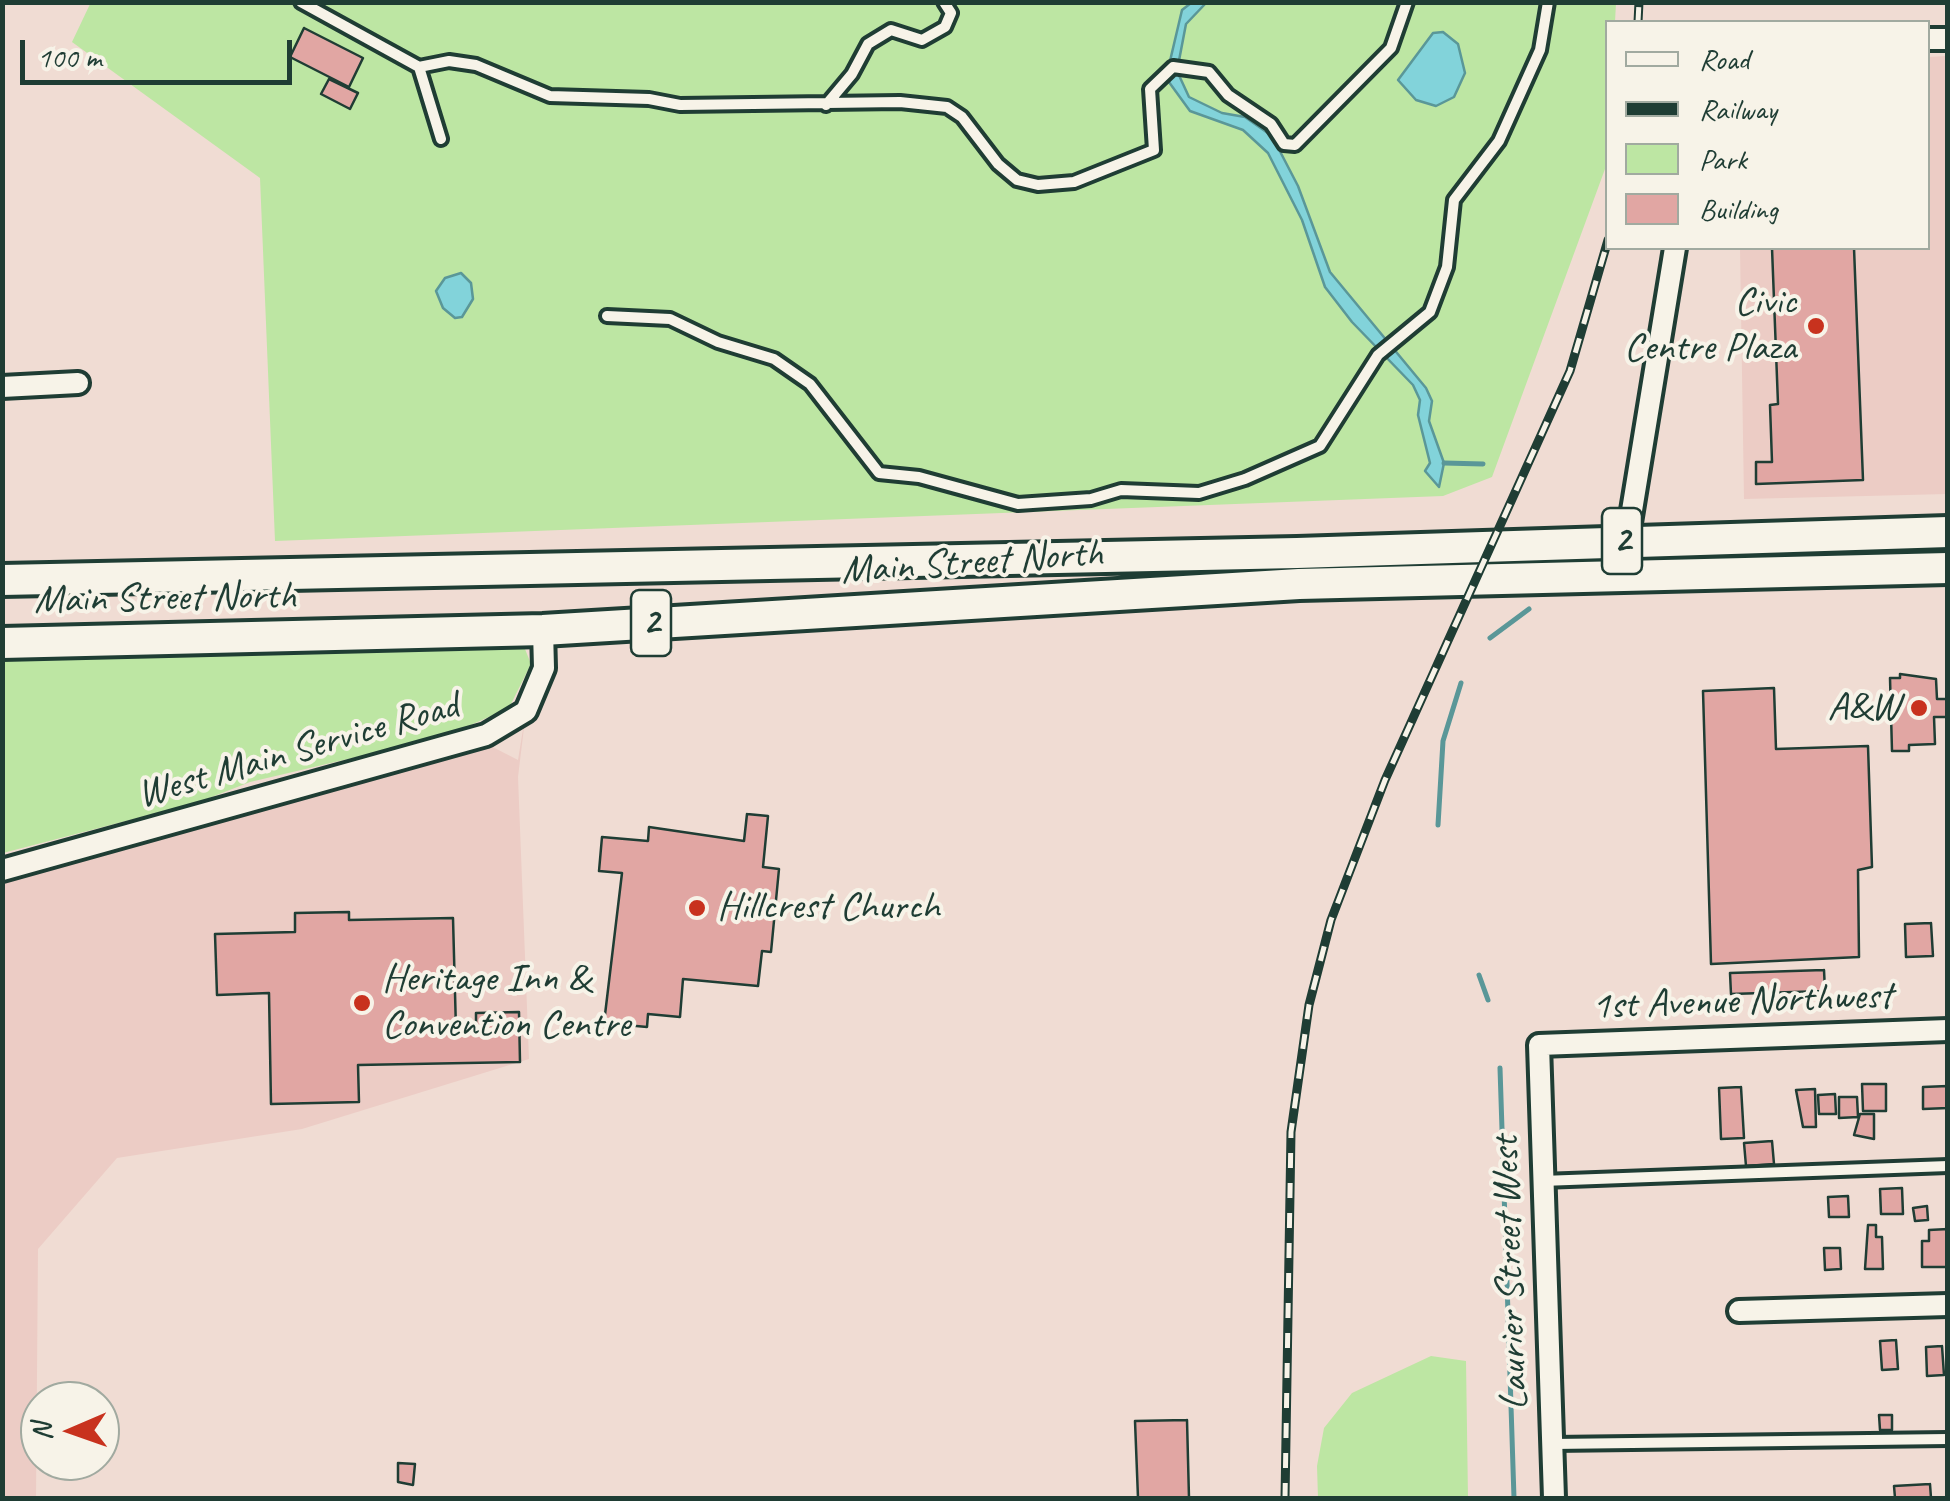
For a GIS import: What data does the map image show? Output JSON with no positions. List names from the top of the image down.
{
  "streets": {
    "main road": ["2", "Main Street North"],
    "street": ["West Main Service Road", "1st Avenue Northwest", "Laurier Street West"]
  },
  "crossings": [
    ["Main Street North", "West Main Service Road"],
    ["1st Avenue Northwest", "Laurier Street West"]
  ],
  "places": [
    "Civic Centre Plaza",
    "A&W",
    "Hillcrest Church",
    "Heritage Inn & Convention Centre"
  ],
  "legend": [
    "Road",
    "Railway",
    "Park",
    "Building"
  ],
  "scale_bar": "100 m",
  "north": "left"
}
